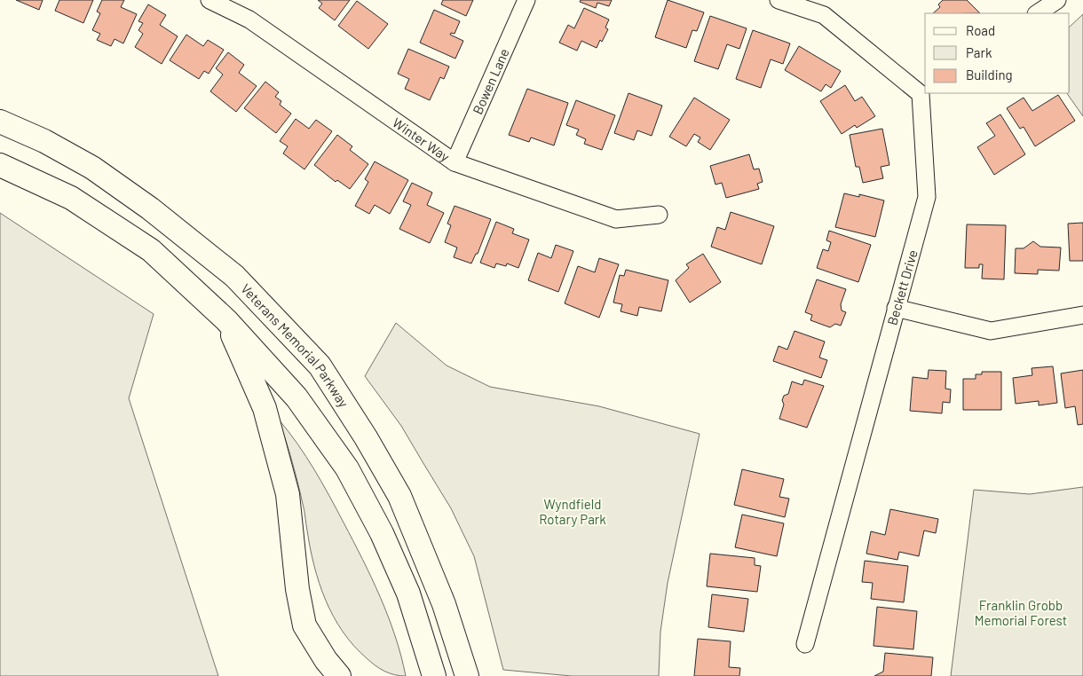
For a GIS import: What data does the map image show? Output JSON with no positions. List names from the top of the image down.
{
  "streets": {
    "main road": ["Veterans Memorial Parkway"],
    "street": ["Bowen Lane", "Winter Way", "Beckett Drive"]
  },
  "crossings": [
    ["Bowen Lane", "Winter Way"]
  ],
  "parks": ["Wyndfield Rotary Park", "Franklin Grobb Memorial Forest"],
  "legend": ["Road", "Park", "Building"]
}
